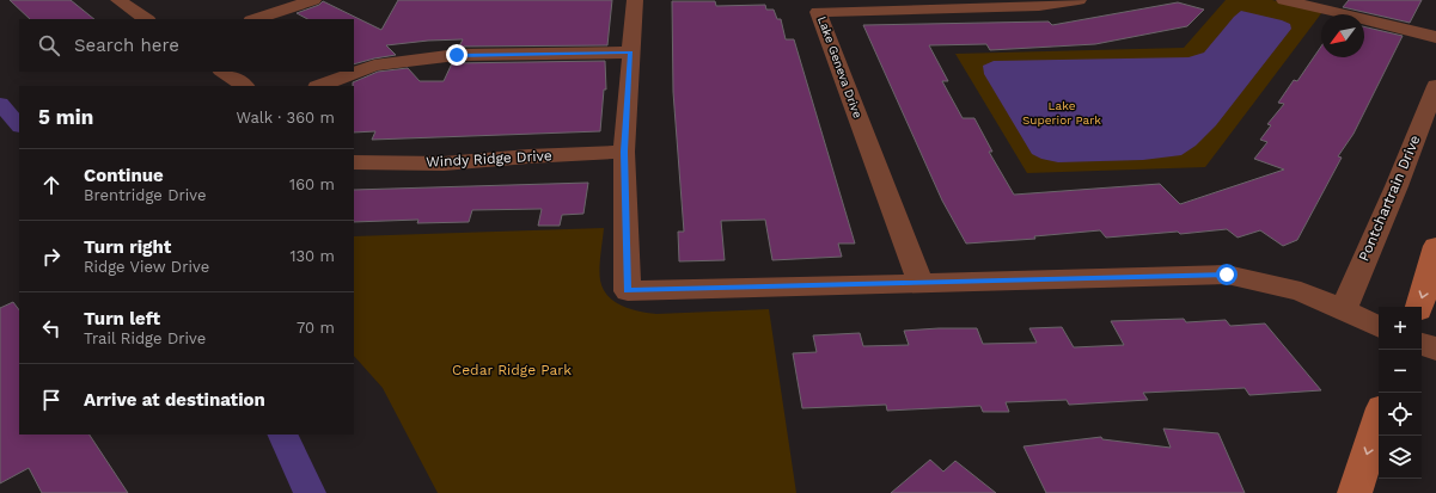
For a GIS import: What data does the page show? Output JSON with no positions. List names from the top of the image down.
{
  "streets": {
    "street": ["Lake Geneva Drive", "Windy Ridge Drive", "Pontchartrain Drive"]
  },
  "parks": ["Lake Superior Park", "Cedar Ridge Park"],
  "north": "bottom left",
  "page": {
    "search": "Search here",
    "heading": ["5 min", "Walk · 360 m"],
    "list": [
      ["Continue", "Brentridge Drive", "160 m"],
      ["Turn right", "Ridge View Drive", "130 m"],
      ["Turn left", "Trail Ridge Drive", "70 m"],
      "Arrive at destination"
    ],
    "map_buttons": ["+", "−"]
  }
}
